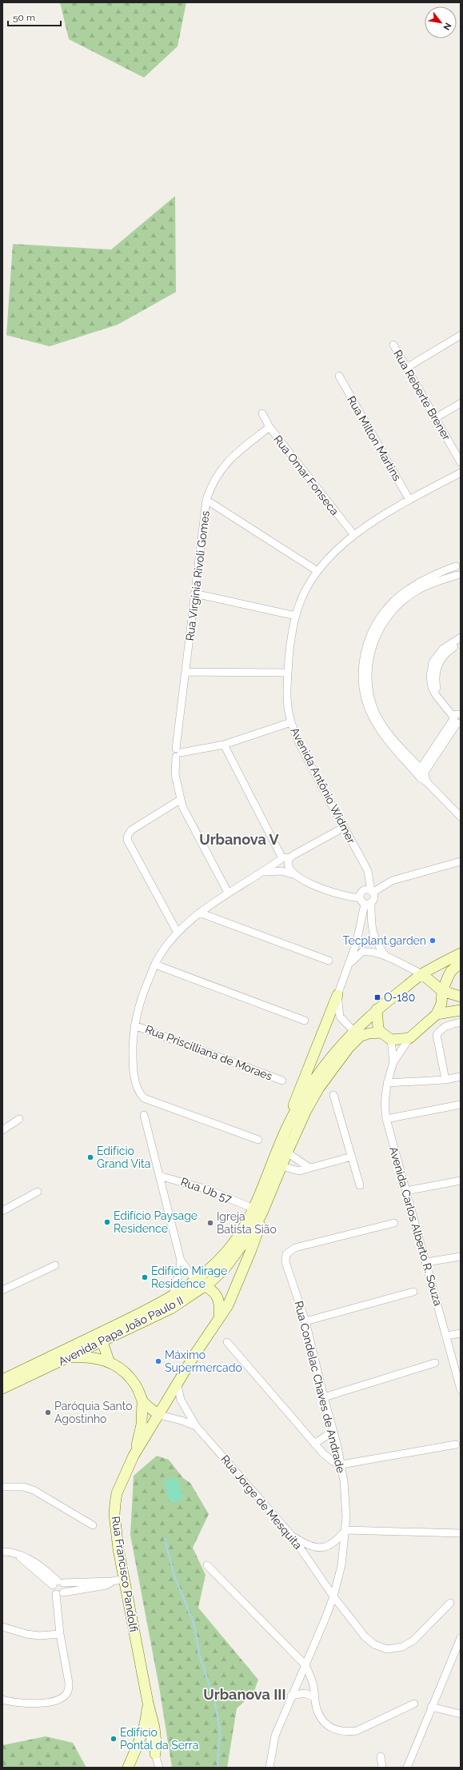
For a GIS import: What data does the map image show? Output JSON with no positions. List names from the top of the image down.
{
  "streets": {
    "street": [
      "Rua Reberte Brener",
      "Rua Milton Martins",
      "Rua Omar Fonseca",
      "Rua Virgínia Rivoli Gomes",
      "Avenida Antônio Widmer",
      "Rua Priscilliana de Moraes",
      "Rua Ub 57",
      "Avenida Carlos Alberto R. Souza",
      "Avenida Papa João Paulo II",
      "Rua Condelac Chaves de Andrade",
      "Rua Jorge de Mesquita",
      "Rua Francisco Pandolfi"
    ]
  },
  "crossings": [
    ["Rua Milton Martins", "Avenida Antônio Widmer"],
    ["Rua Omar Fonseca", "Rua Virgínia Rivoli Gomes"],
    ["Rua Omar Fonseca", "Avenida Antônio Widmer"],
    ["Rua Ub 57", "Avenida Papa João Paulo II"],
    ["Rua Ub 57", "Rua Francisco Pandolfi"],
    ["Avenida Papa João Paulo II", "Rua Francisco Pandolfi"],
    ["Rua Condelac Chaves de Andrade", "Rua Jorge de Mesquita"],
    ["Rua Jorge de Mesquita", "Rua Francisco Pandolfi"]
  ],
  "districts": ["Urbanova V", "Urbanova III"],
  "places": {
    "other": [
      "Tecplant.garden",
      "Edifício Grand Vita",
      "Edifício Paysage Residence",
      "Igreja Batista Sião",
      "Edifício Mirage Residence",
      "Máximo Supermercado",
      "Paróquia Santo Agostinho",
      "Edifício Pontal da Serra"
    ],
    "transit": ["O-180"]
  },
  "scale_bar": "50 m",
  "north": "bottom right"
}
